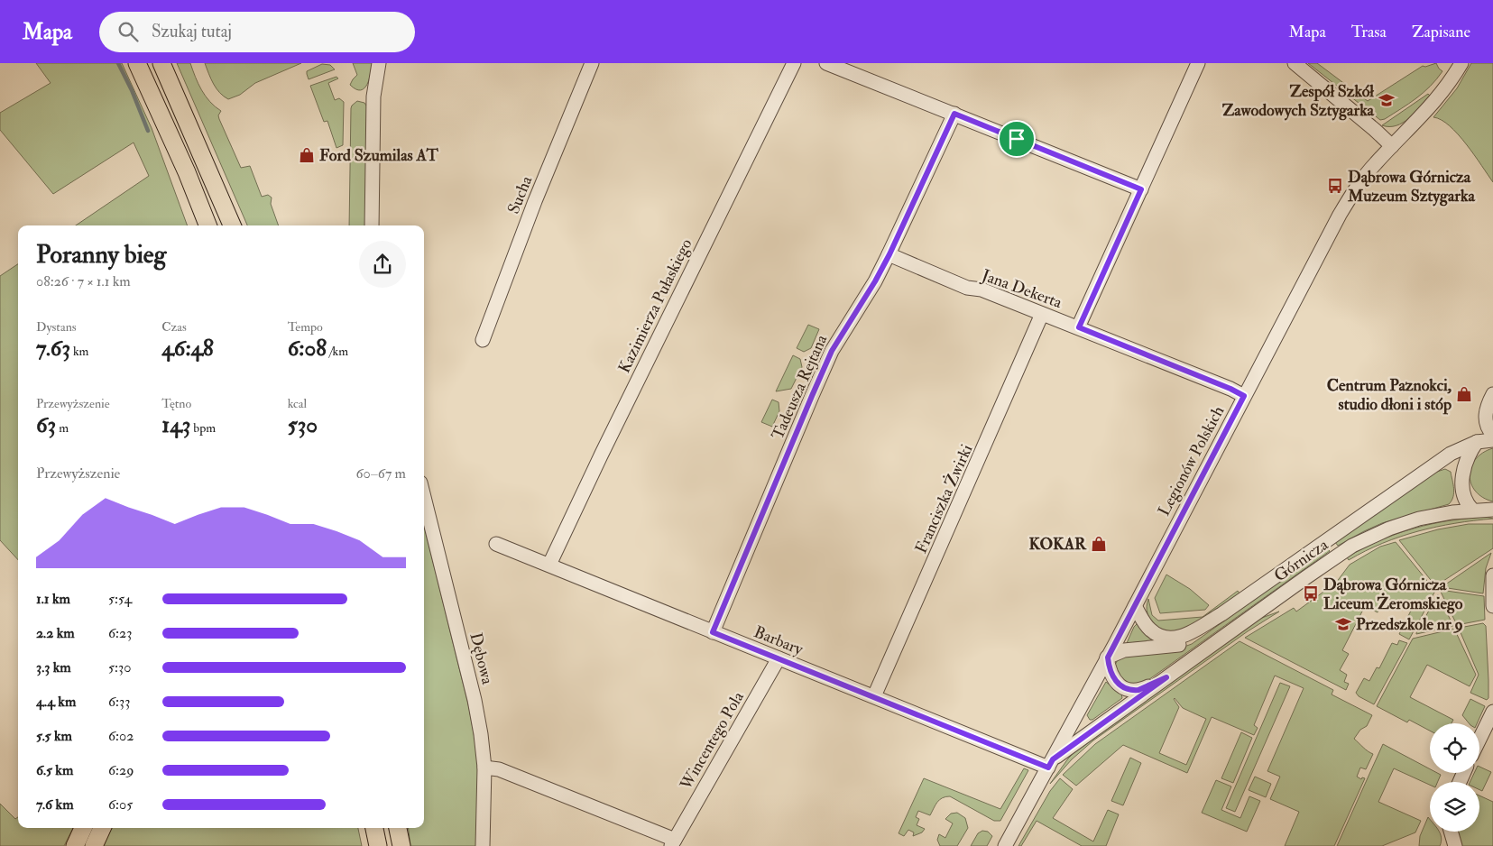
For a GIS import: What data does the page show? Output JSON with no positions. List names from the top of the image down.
{
  "streets": {
    "street": [
      "Sucha",
      "Jana Dekerta",
      "Kazimierza Pułaskiego",
      "Tadeusza Rejtana",
      "Legionów Polskich",
      "Franciszka Żwirki",
      "Górnicza",
      "Barbary",
      "Dębowa",
      "Wincentego Pola"
    ]
  },
  "crossings": [
    ["Jana Dekerta", "Tadeusza Rejtana"],
    ["Jana Dekerta", "Legionów Polskich"],
    ["Jana Dekerta", "Franciszka Żwirki"],
    ["Kazimierza Pułaskiego", "Barbary"],
    ["Tadeusza Rejtana", "Barbary"],
    ["Legionów Polskich", "Górnicza"],
    ["Legionów Polskich", "Barbary"],
    ["Franciszka Żwirki", "Barbary"],
    ["Górnicza", "Barbary"],
    ["Barbary", "Wincentego Pola"],
    ["Dębowa", "Wincentego Pola"]
  ],
  "places": {
    "school or university": ["Zespół Szkół Zawodowych Sztygarka", "Przedszkole nr 9"],
    "shop": ["Ford Szumilas AT", "Centrum Paznokci, studio dłoni i stóp", "KOKAR"],
    "bus stop": ["Dąbrowa Górnicza Muzeum Sztygarka", "Dąbrowa Górnicza Liceum Żeromskiego"]
  },
  "page": {
    "header": "Mapa",
    "search": "Szukaj tutaj",
    "nav": ["Mapa", "Trasa", "Zapisane"],
    "heading": ["Poranny bieg", "08:26 · 7 × 1.1 km"],
    "stats": [
      ["Dystans", "7.63 km"],
      ["Czas", "46:48"],
      ["Tempo", "6:08 /km"],
      ["Przewyższenie", "63 m"],
      ["Tętno", "143 bpm"],
      ["kcal", "530"]
    ],
    "chart": ["Przewyższenie", "60–67 m"],
    "list": [
      {
        "name": "1.1 km",
        "note": "5:54"
      },
      {
        "name": "2.2 km",
        "note": "6:23"
      },
      {
        "name": "3.3 km",
        "note": "5:30"
      },
      {
        "name": "4.4 km",
        "note": "6:33"
      },
      {
        "name": "5.5 km",
        "note": "6:02"
      },
      {
        "name": "6.5 km",
        "note": "6:29"
      },
      {
        "name": "7.6 km",
        "note": "6:05"
      }
    ]
  }
}
